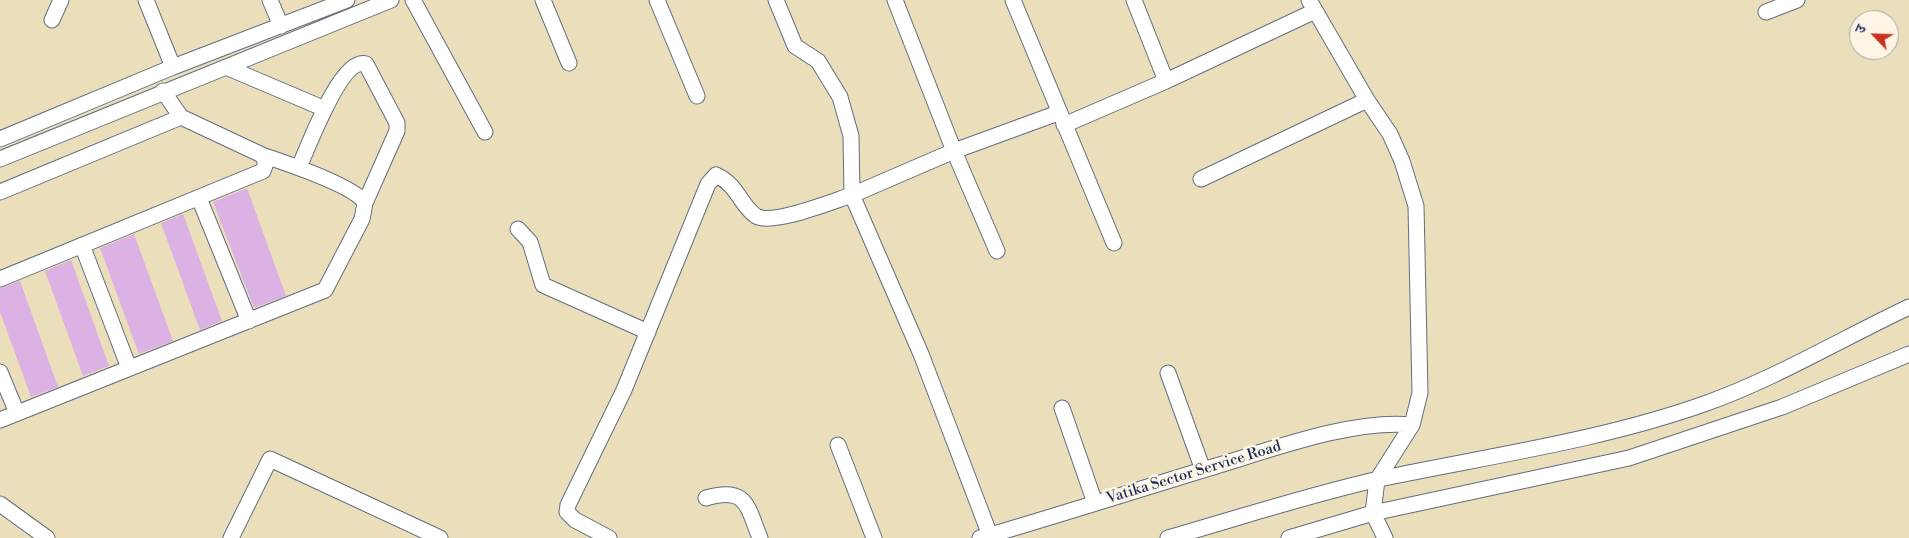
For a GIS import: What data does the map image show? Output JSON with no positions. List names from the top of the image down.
{
  "streets": {
    "street": ["Vatika Sector Service Road"]
  },
  "north": "top left"
}
